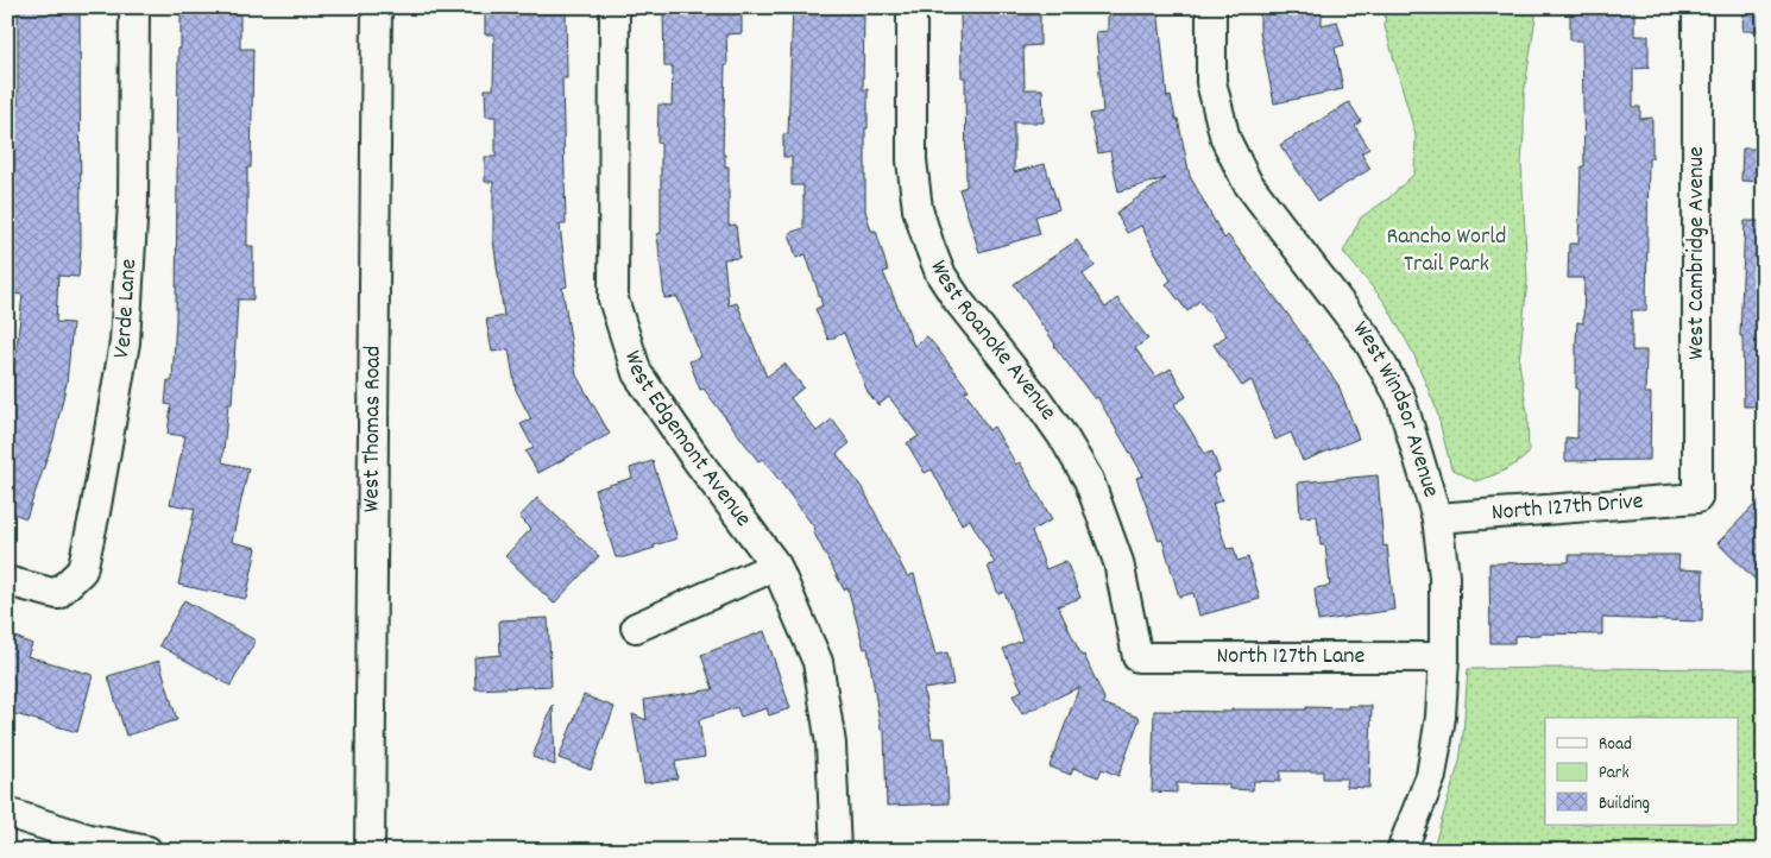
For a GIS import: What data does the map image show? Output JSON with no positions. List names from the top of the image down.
{
  "streets": {
    "street": [
      "West Cambridge Avenue",
      "Verde Lane",
      "West Roanoke Avenue",
      "West Windsor Avenue",
      "West Thomas Road",
      "West Edgemont Avenue",
      "North 127th Drive",
      "North 127th Lane"
    ]
  },
  "crossings": [
    ["West Cambridge Avenue", "North 127th Drive"],
    ["West Roanoke Avenue", "North 127th Lane"],
    ["West Windsor Avenue", "North 127th Drive"],
    ["West Windsor Avenue", "North 127th Lane"]
  ],
  "parks": ["Rancho World Trail Park"],
  "legend": ["Road", "Park", "Building"]
}
